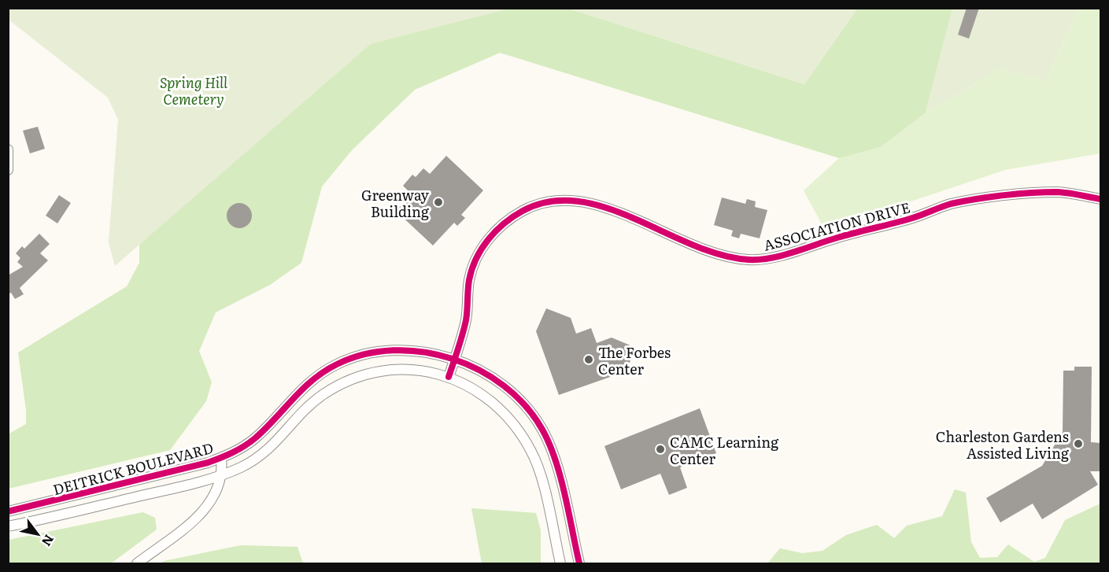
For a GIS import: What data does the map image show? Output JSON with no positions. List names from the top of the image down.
{
  "streets": {
    "street": ["ASSOCIATION DRIVE", "DEITRICK BOULEVARD"]
  },
  "crossings": [
    ["ASSOCIATION DRIVE", "DEITRICK BOULEVARD"]
  ],
  "parks": ["Spring Hill Cemetery"],
  "places": [
    "Greenway Building",
    "The Forbes Center",
    "Charleston Gardens Assisted Living",
    "CAMC Learning Center"
  ],
  "north": "bottom right"
}
